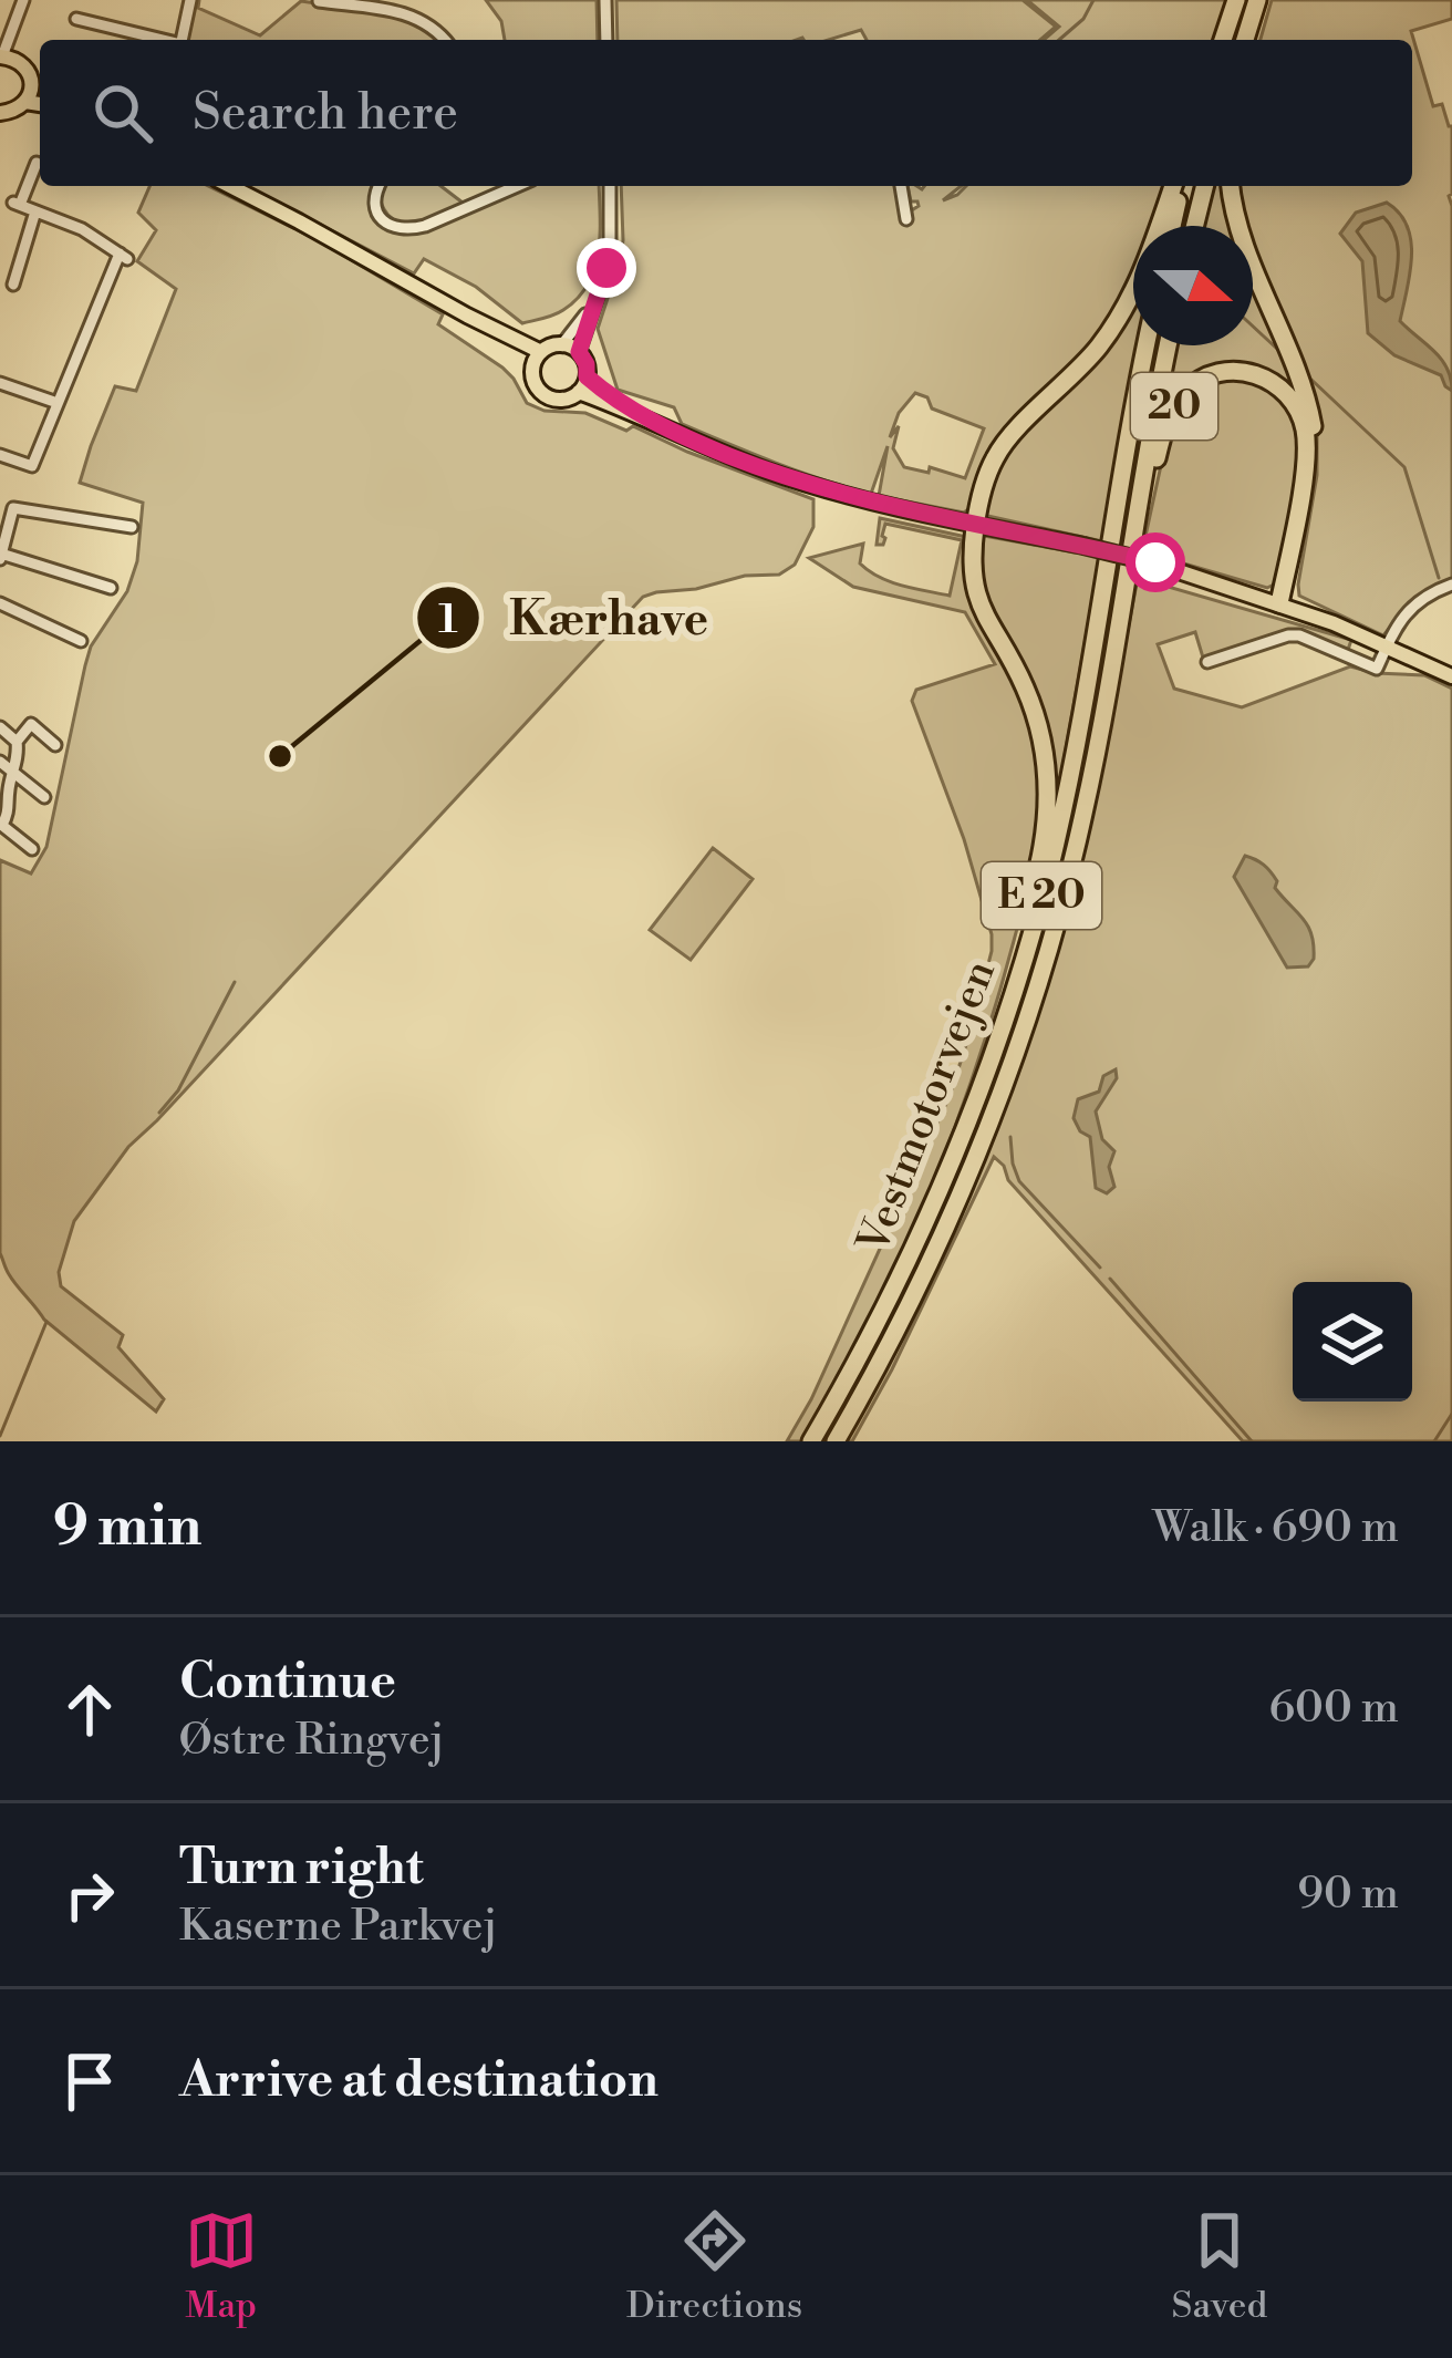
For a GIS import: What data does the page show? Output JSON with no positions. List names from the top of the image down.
{
  "streets": {
    "highway": ["20", "E 20", "Vestmotorvejen"]
  },
  "crossings": [
    ["20", "E 20"],
    ["20", "Vestmotorvejen"],
    ["E 20", "Vestmotorvejen"]
  ],
  "places": ["Kærhave"],
  "north": "right",
  "page": {
    "search": "Search here",
    "heading": ["9 min", "Walk · 690 m"],
    "list": [
      ["Continue", "Østre Ringvej", "600 m"],
      ["Turn right", "Kaserne Parkvej", "90 m"],
      "Arrive at destination"
    ],
    "nav": ["Map", "Directions", "Saved"]
  }
}
